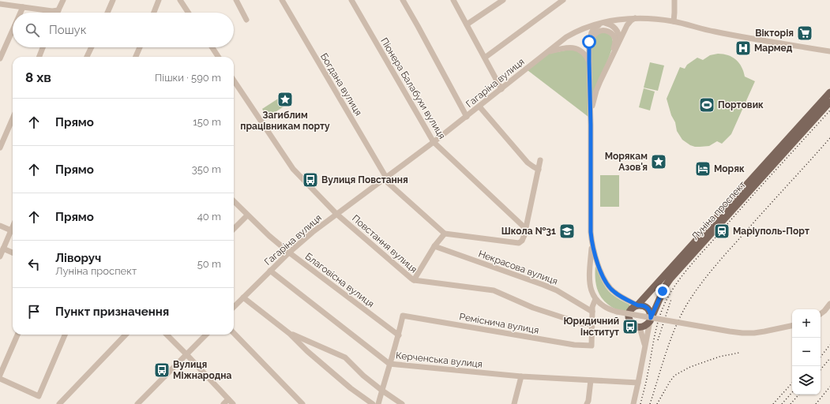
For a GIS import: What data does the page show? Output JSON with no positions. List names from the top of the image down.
{
  "streets": {
    "main road": ["Луніна проспект"],
    "street": [
      "Гагаріна вулиця",
      "Богдана вулиця",
      "Піонера Балабухи вулиця",
      "Повстання вулиця",
      "Некрасова вулиця",
      "Благовісна вулиця",
      "Реміснича вулиця",
      "Керченська вулиця"
    ]
  },
  "crossings": [
    ["Гагаріна вулиця", "Богдана вулиця"],
    ["Гагаріна вулиця", "Піонера Балабухи вулиця"],
    ["Гагаріна вулиця", "Повстання вулиця"],
    ["Гагаріна вулиця", "Благовісна вулиця"],
    ["Гагаріна вулиця", "Керченська вулиця"],
    ["Луніна проспект", "Керченська вулиця"],
    ["Повстання вулиця", "Реміснича вулиця"],
    ["Благовісна вулиця", "Реміснича вулиця"]
  ],
  "places": {
    "supermarket": ["Вікторія"],
    "hospital": ["Мармед"],
    "place": ["Загиблим працівникам порту", "Морякам Азов'я"],
    "sports": ["Портовик"],
    "hotel": ["Моряк"],
    "bus stop": ["Вулиця Повстання", "Юридичний інститут", "Вулиця Міжнародна"],
    "school or university": ["Школа №31"],
    "station": ["Маріуполь-Порт"]
  },
  "page": {
    "search": "Пошук",
    "heading": ["8 хв", "Пішки · 590 m"],
    "list": [
      ["Прямо", "150 m"],
      ["Прямо", "350 m"],
      ["Прямо", "40 m"],
      ["Ліворуч", "Луніна проспект", "50 m"],
      "Пункт призначення"
    ],
    "map_buttons": ["+", "−"]
  }
}
